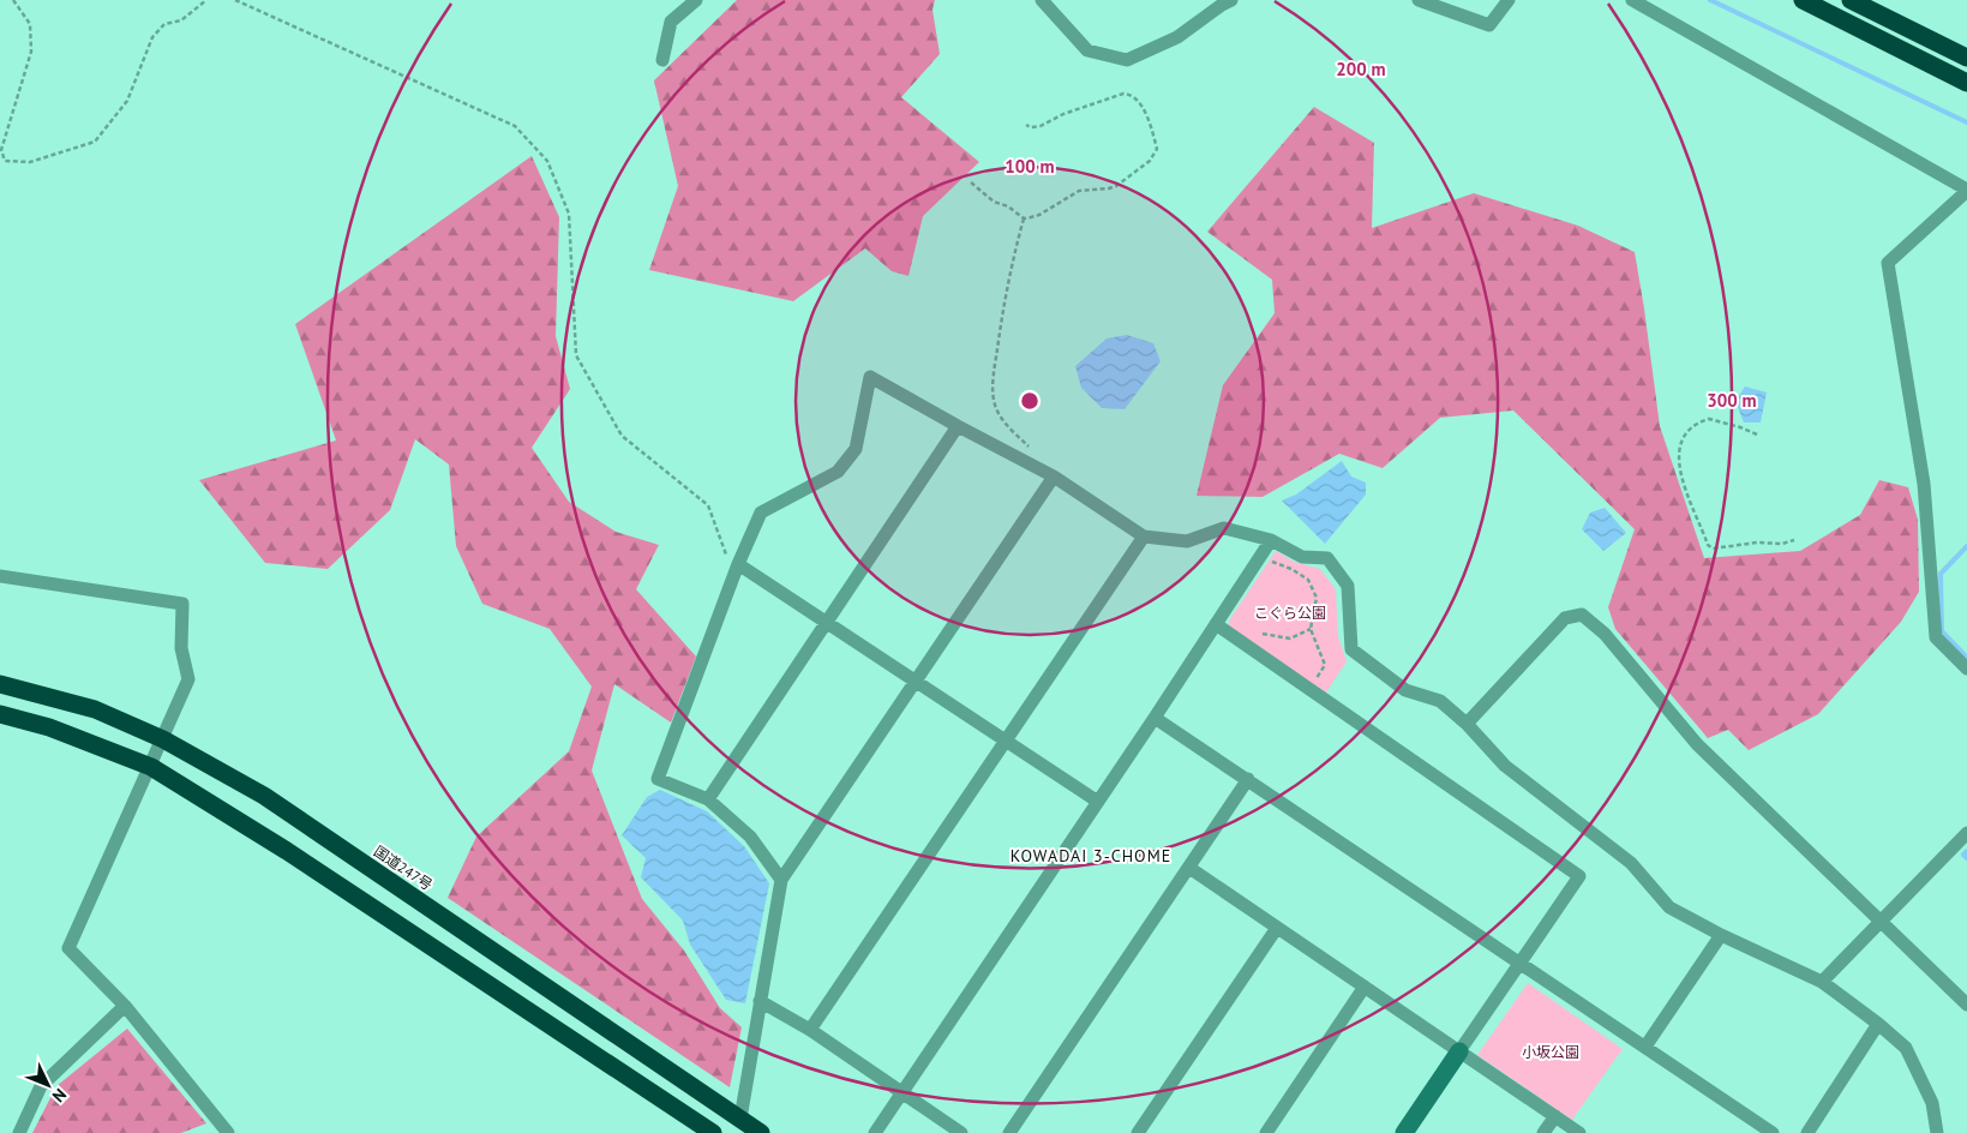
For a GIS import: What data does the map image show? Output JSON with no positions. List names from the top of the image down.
{
  "streets": {
    "highway": ["国道247号"]
  },
  "districts": ["KOWADAI 3-CHOME"],
  "parks": ["こぐら公園", "小坂公園"],
  "north": "bottom right",
  "rings": ["200 m", "100 m", "300 m"]
}
